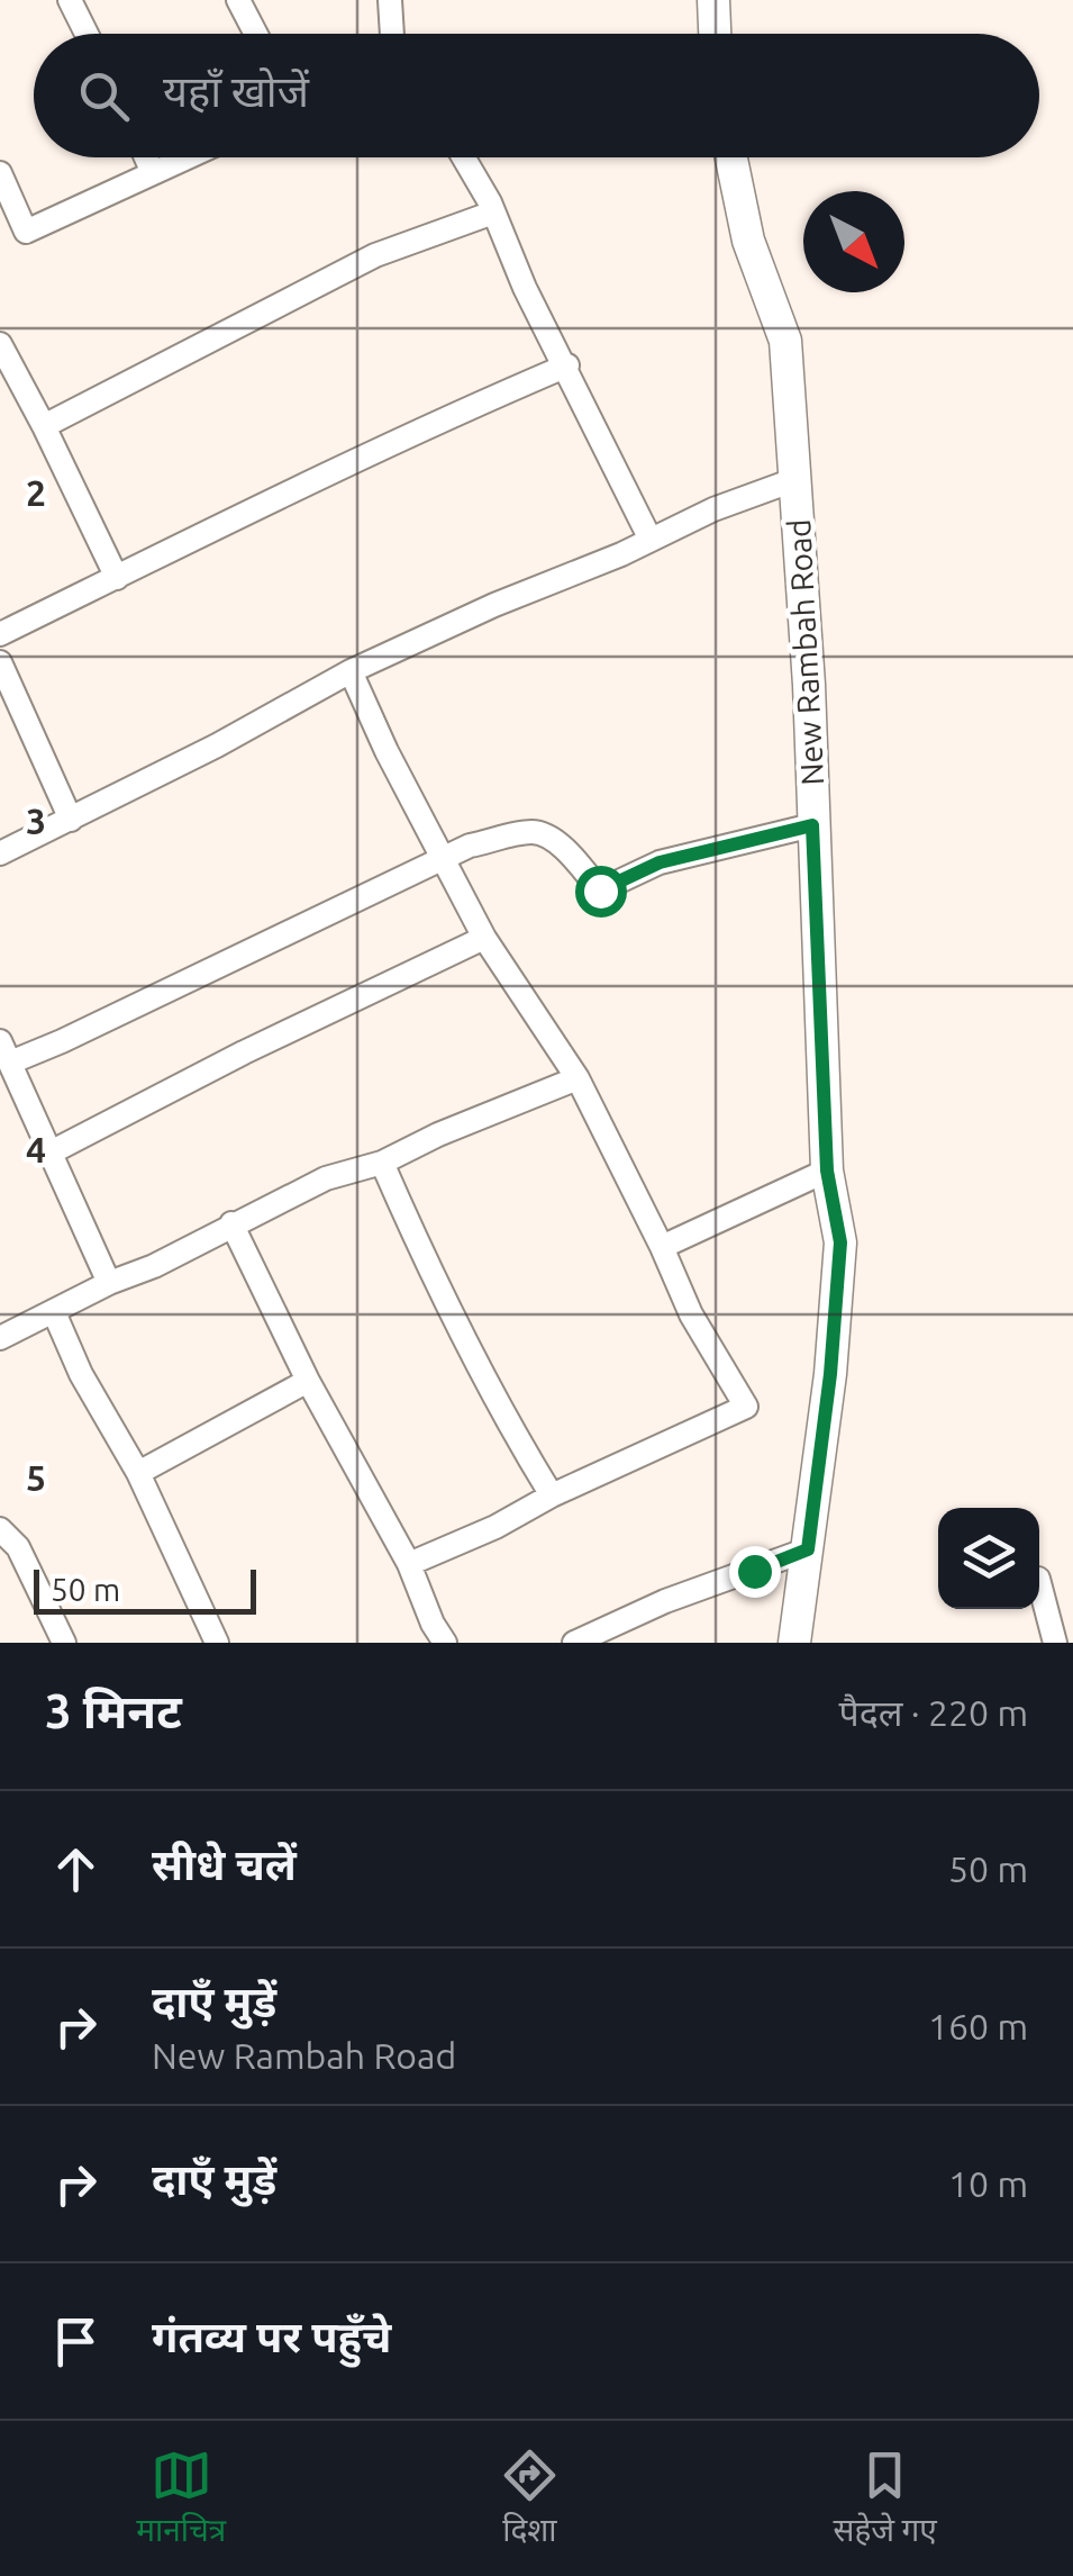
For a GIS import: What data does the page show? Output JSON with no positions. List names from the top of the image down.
{
  "streets": {
    "street": ["New Rambah Road"]
  },
  "scale_bar": "50 m",
  "north": "bottom right",
  "page": {
    "search": "यहाँ खोजें",
    "scale": "50 m",
    "heading": ["3 मिनट", "पैदल · 220 m"],
    "list": [
      ["सीधे चलें", "50 m"],
      ["दाएँ मुड़ें", "New Rambah Road", "160 m"],
      ["दाएँ मुड़ें", "10 m"],
      "गंतव्य पर पहुँचे"
    ],
    "nav": ["मानचित्र", "दिशा", "सहेजे गए"]
  },
  "grid": {
    "rows": [
      "2",
      "3",
      "4",
      "5"
    ]
  }
}
